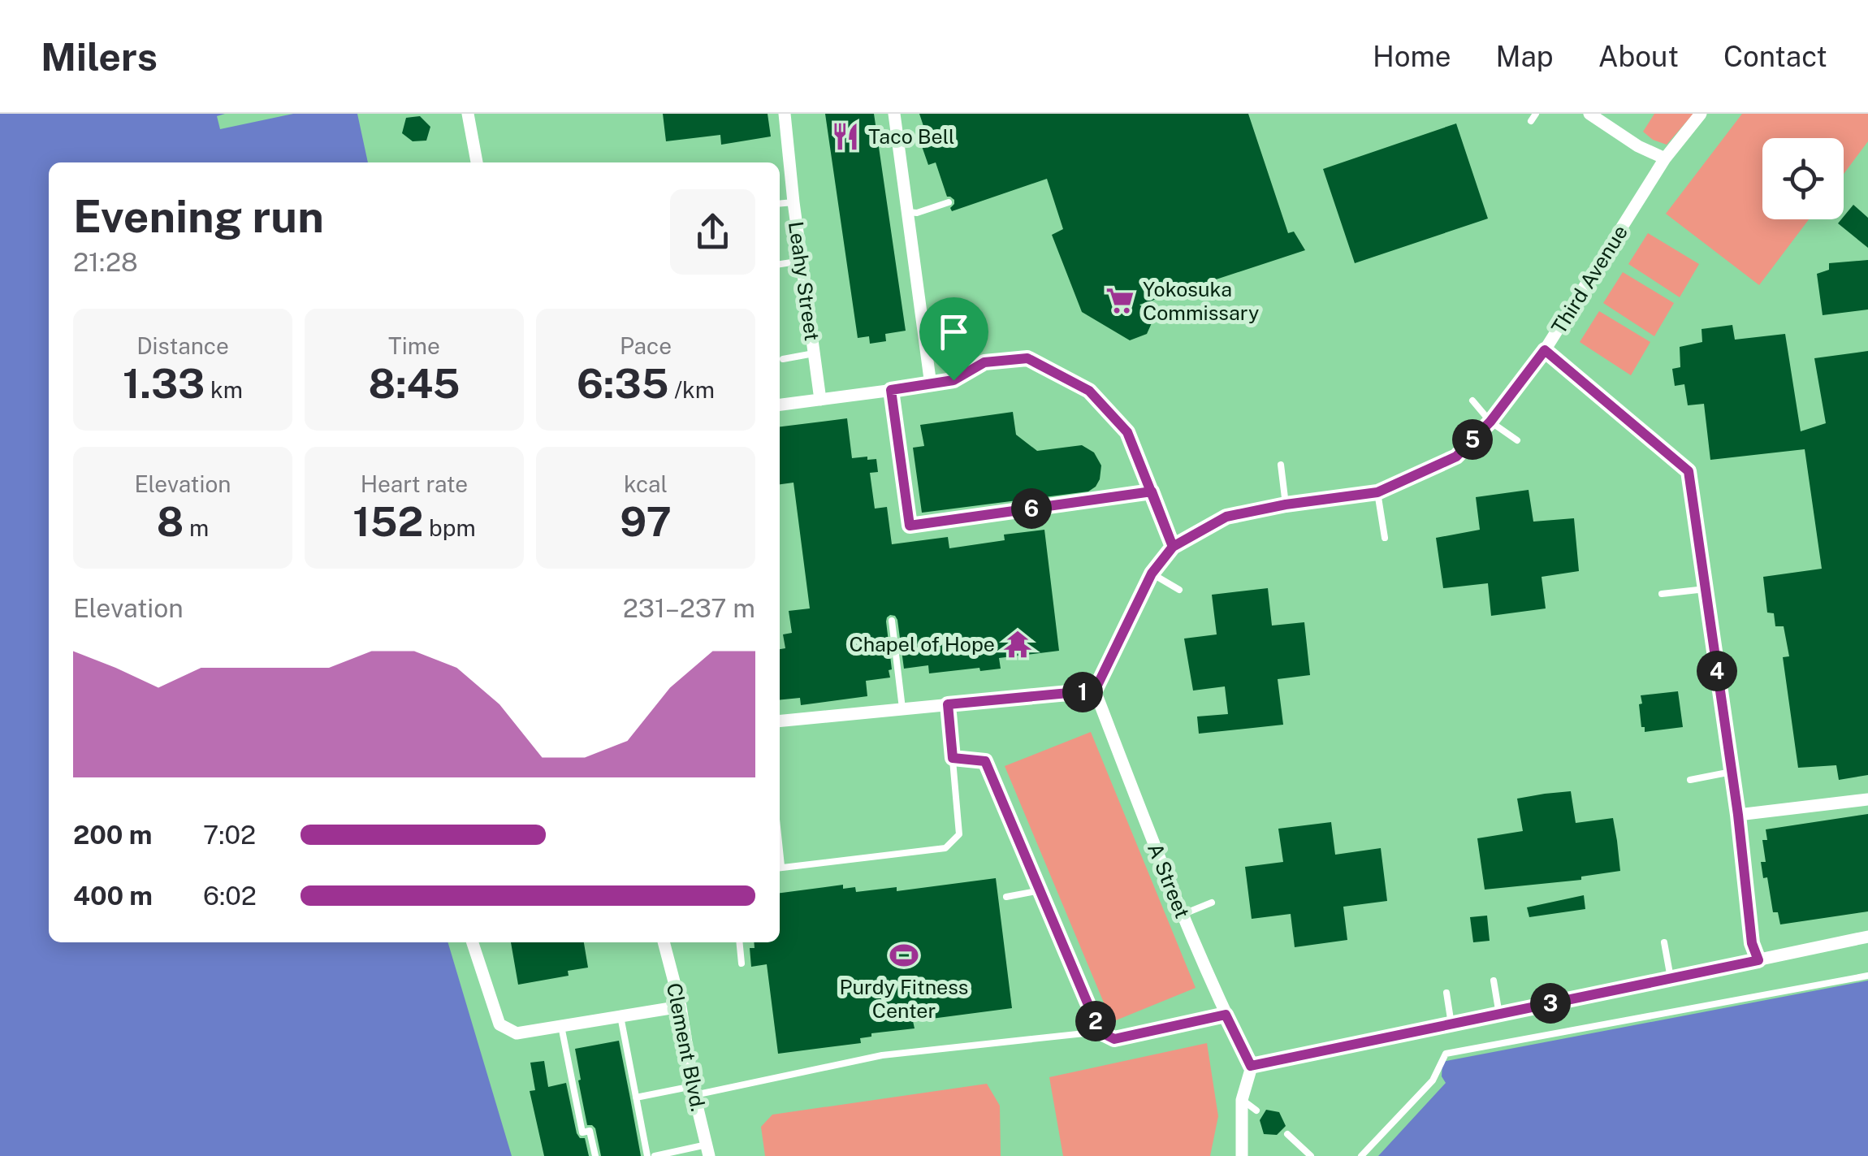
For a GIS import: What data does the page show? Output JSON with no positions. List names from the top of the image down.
{
  "streets": {
    "street": [
      "Third Avenue",
      "Leahy Street",
      "A Street",
      "Clement Blvd."
    ]
  },
  "crossings": [
    ["Third Avenue", "A Street"]
  ],
  "places": {
    "restaurant": ["Taco Bell"],
    "supermarket": ["Yokosuka Commissary"],
    "temple": ["Chapel of Hope"],
    "sports": ["Purdy Fitness Center"]
  },
  "page": {
    "header": "Milers",
    "nav": [
      "Home",
      "Map",
      "About",
      "Contact"
    ],
    "heading": ["Evening run", "21:28"],
    "stats": [
      ["Distance", "1.33 km"],
      ["Time", "8:45"],
      ["Pace", "6:35 /km"],
      ["Elevation", "8 m"],
      ["Heart rate", "152 bpm"],
      ["kcal", "97"]
    ],
    "pins": [
      "5",
      "6",
      "4",
      "1",
      "3",
      "2"
    ],
    "chart": ["Elevation", "231–237 m"],
    "list": [
      {
        "name": "200 m",
        "note": "7:02"
      },
      {
        "name": "400 m",
        "note": "6:02"
      }
    ]
  }
}
